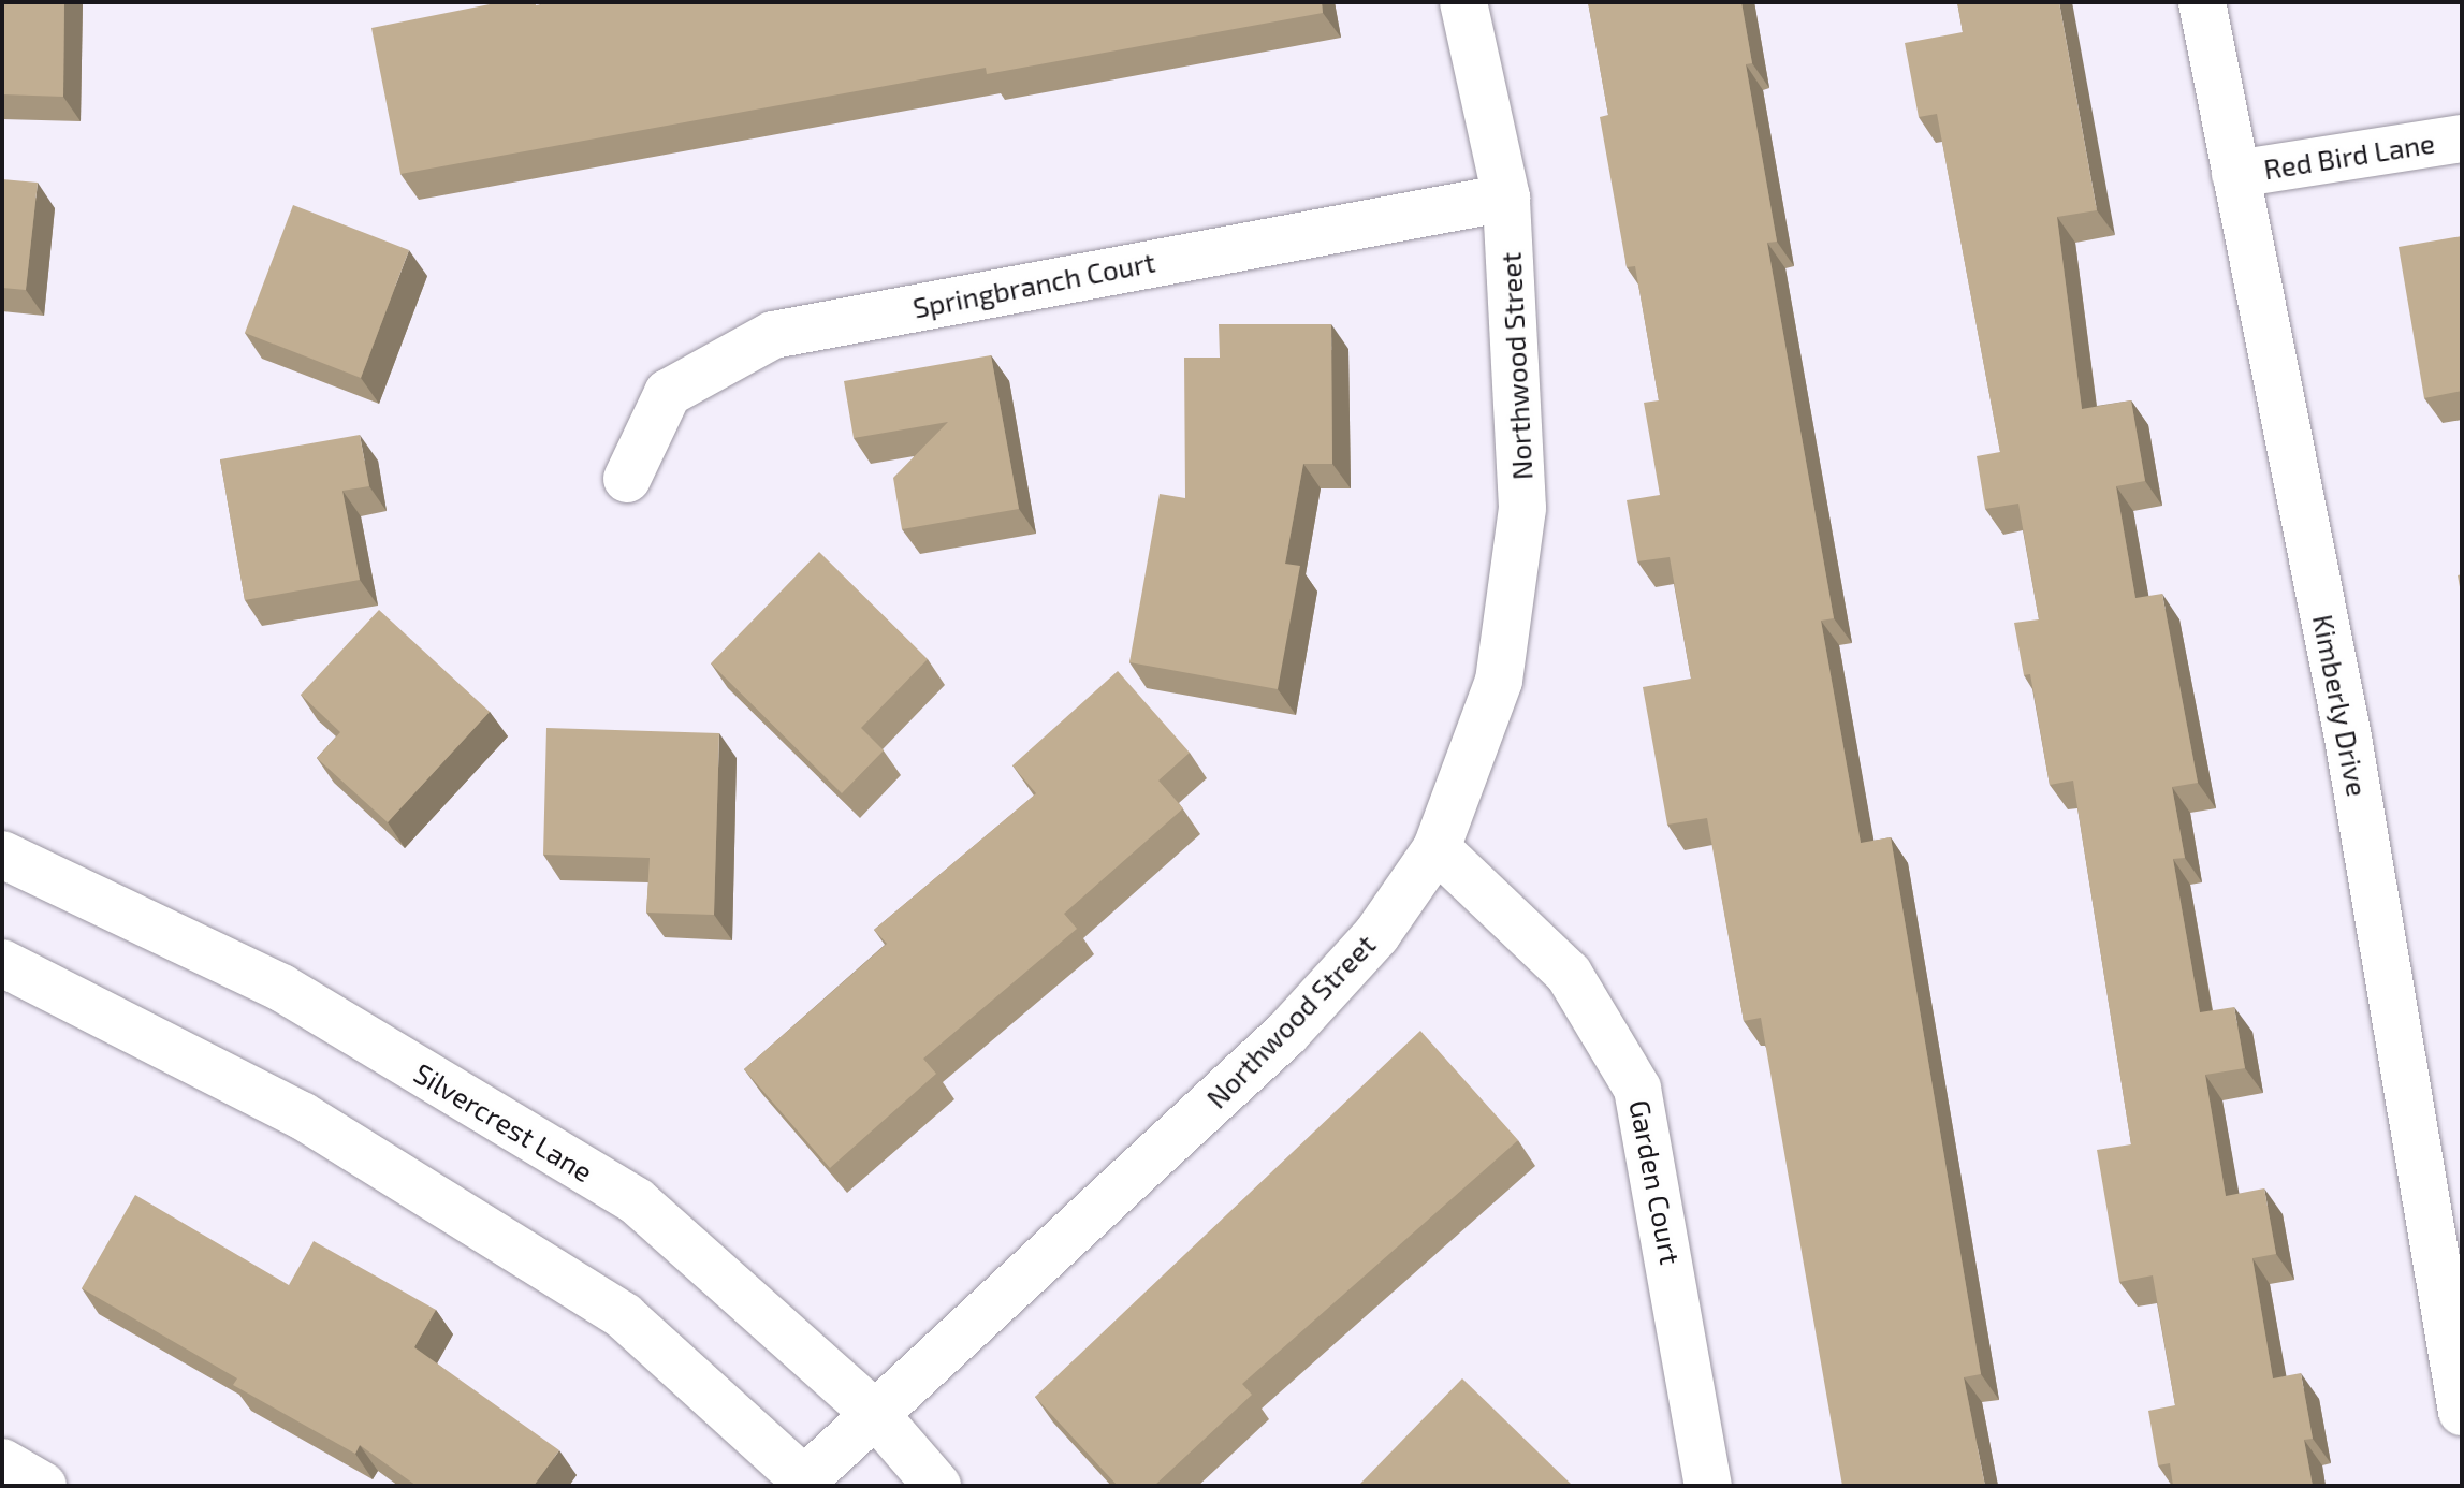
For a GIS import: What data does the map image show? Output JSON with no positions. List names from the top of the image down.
{
  "streets": {
    "street": [
      "Red Bird Lane",
      "Springbranch Court",
      "Northwood Street",
      "Kimberly Drive",
      "Silvercrest Lane",
      "Garden Court"
    ]
  },
  "crossings": [
    ["Red Bird Lane", "Kimberly Drive"],
    ["Springbranch Court", "Northwood Street"],
    ["Northwood Street", "Silvercrest Lane"],
    ["Northwood Street", "Garden Court"]
  ]
}
